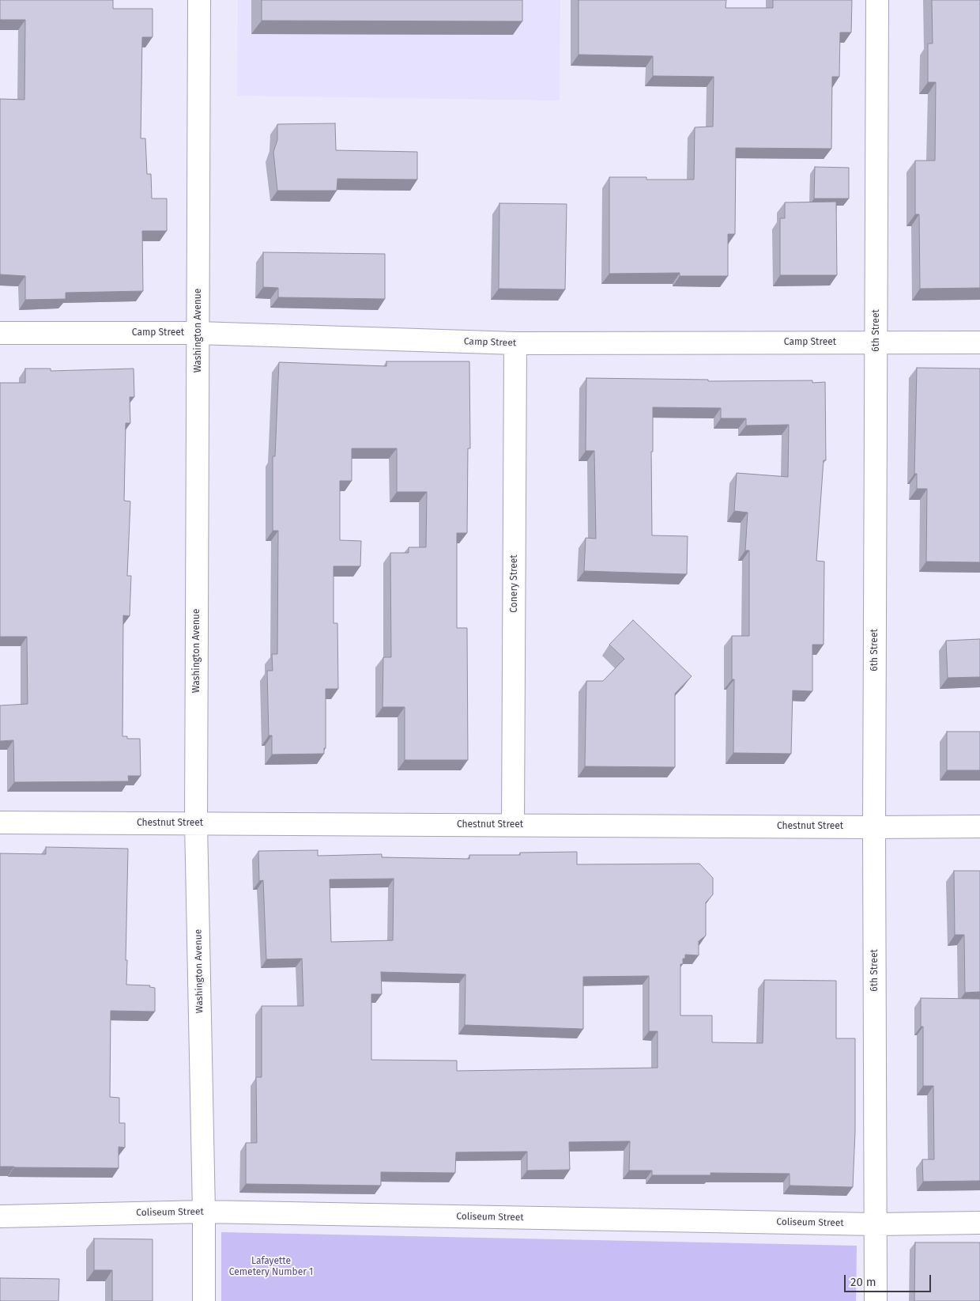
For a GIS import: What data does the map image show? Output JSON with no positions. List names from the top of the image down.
{
  "streets": {
    "street": [
      "Washington Avenue",
      "6th Street",
      "Camp Street",
      "Conery Street",
      "Chestnut Street",
      "Coliseum Street"
    ]
  },
  "crossings": [
    ["Washington Avenue", "Camp Street"],
    ["Washington Avenue", "Chestnut Street"],
    ["Washington Avenue", "Coliseum Street"],
    ["6th Street", "Camp Street"],
    ["6th Street", "Chestnut Street"],
    ["6th Street", "Coliseum Street"],
    ["Camp Street", "Conery Street"],
    ["Conery Street", "Chestnut Street"]
  ],
  "parks": ["Lafayette Cemetery Number 1"],
  "scale_bar": "20 m"
}
